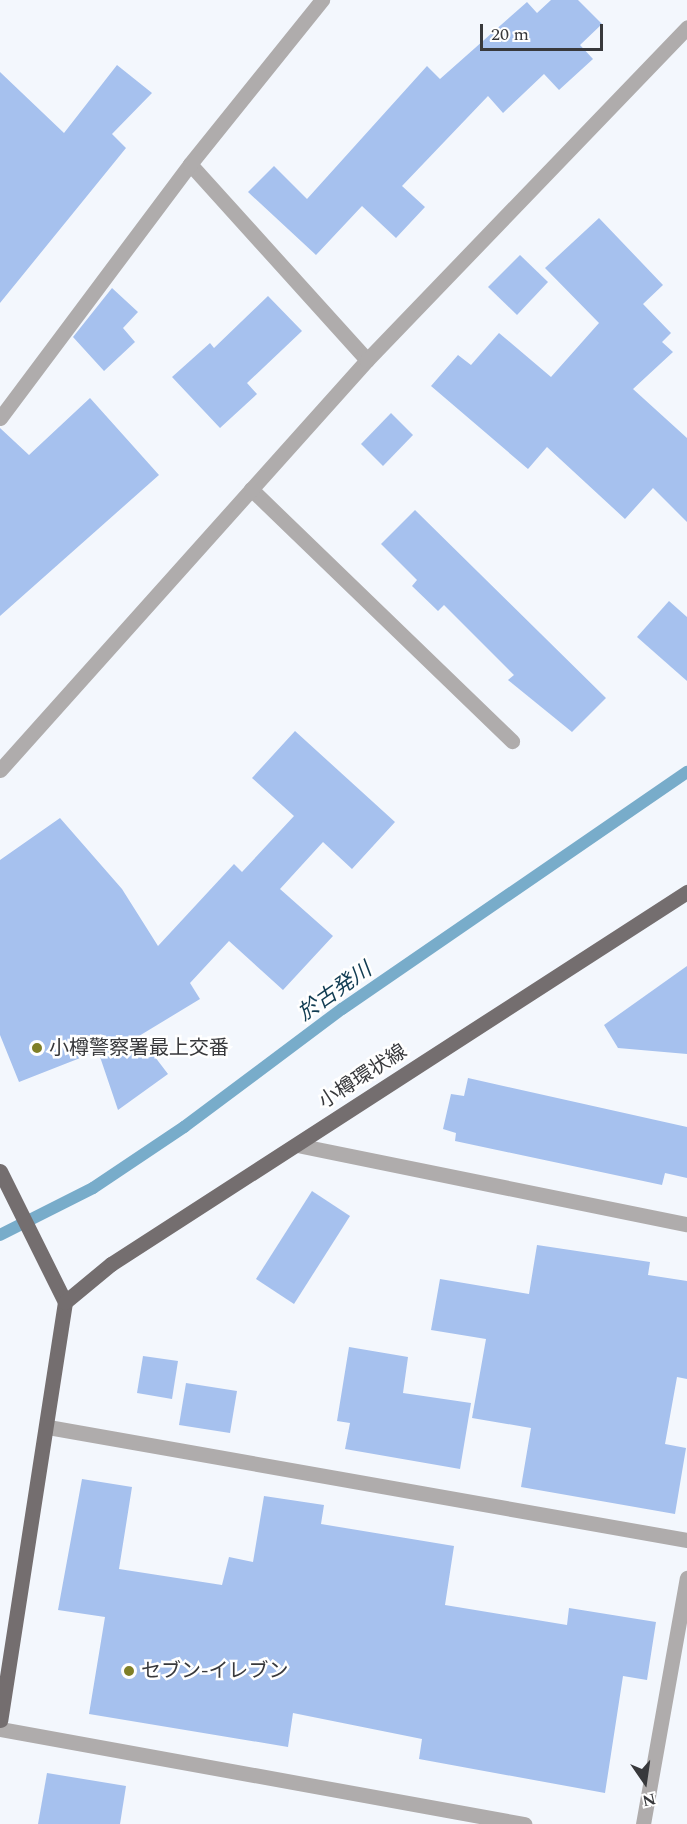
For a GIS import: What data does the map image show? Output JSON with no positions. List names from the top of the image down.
{
  "streets": {
    "main road": ["小樽環状線"]
  },
  "water": ["於古発川"],
  "places": ["小樽警察署最上交番", "セブン-イレブン"],
  "scale_bar": "20 m",
  "north": "bottom"
}
